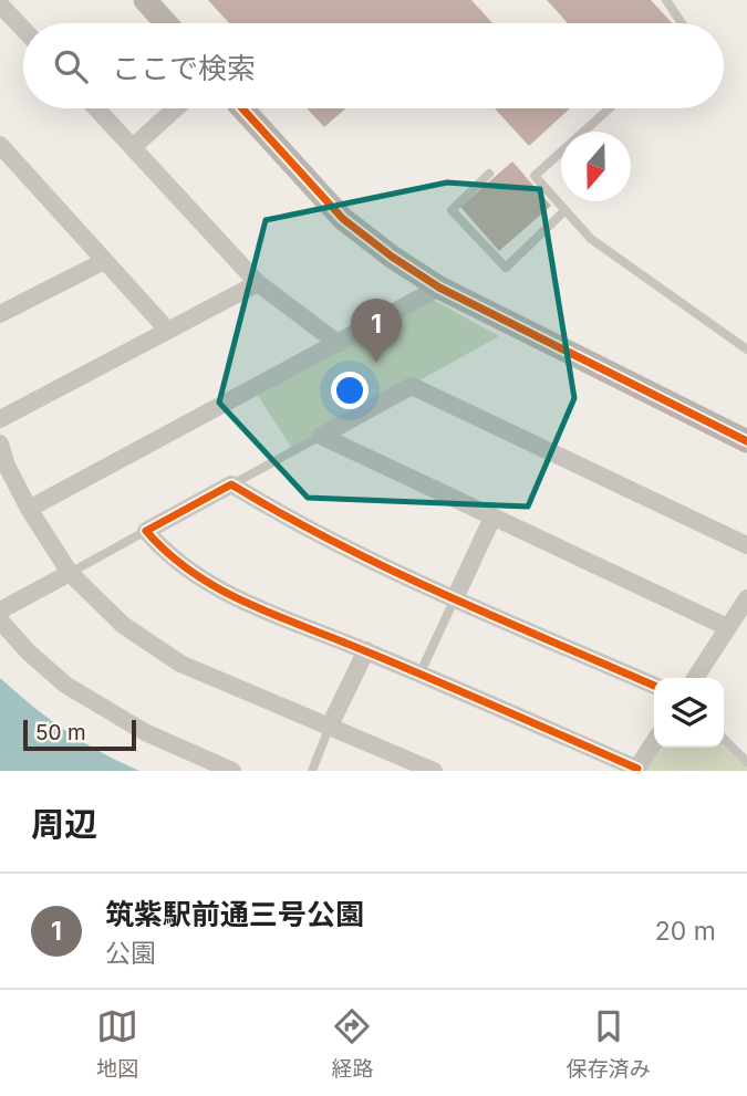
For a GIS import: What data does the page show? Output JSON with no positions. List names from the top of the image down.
{
  "scale_bar": "50 m",
  "north": "bottom",
  "page": {
    "search": "ここで検索",
    "pins": "1",
    "scale": "50 m",
    "heading": "周辺",
    "list": [
      {
        "mark": "1",
        "name": "筑紫駅前通三号公園",
        "note": "公園",
        "value": "20 m"
      }
    ],
    "nav": ["地図", "経路", "保存済み"]
  }
}
